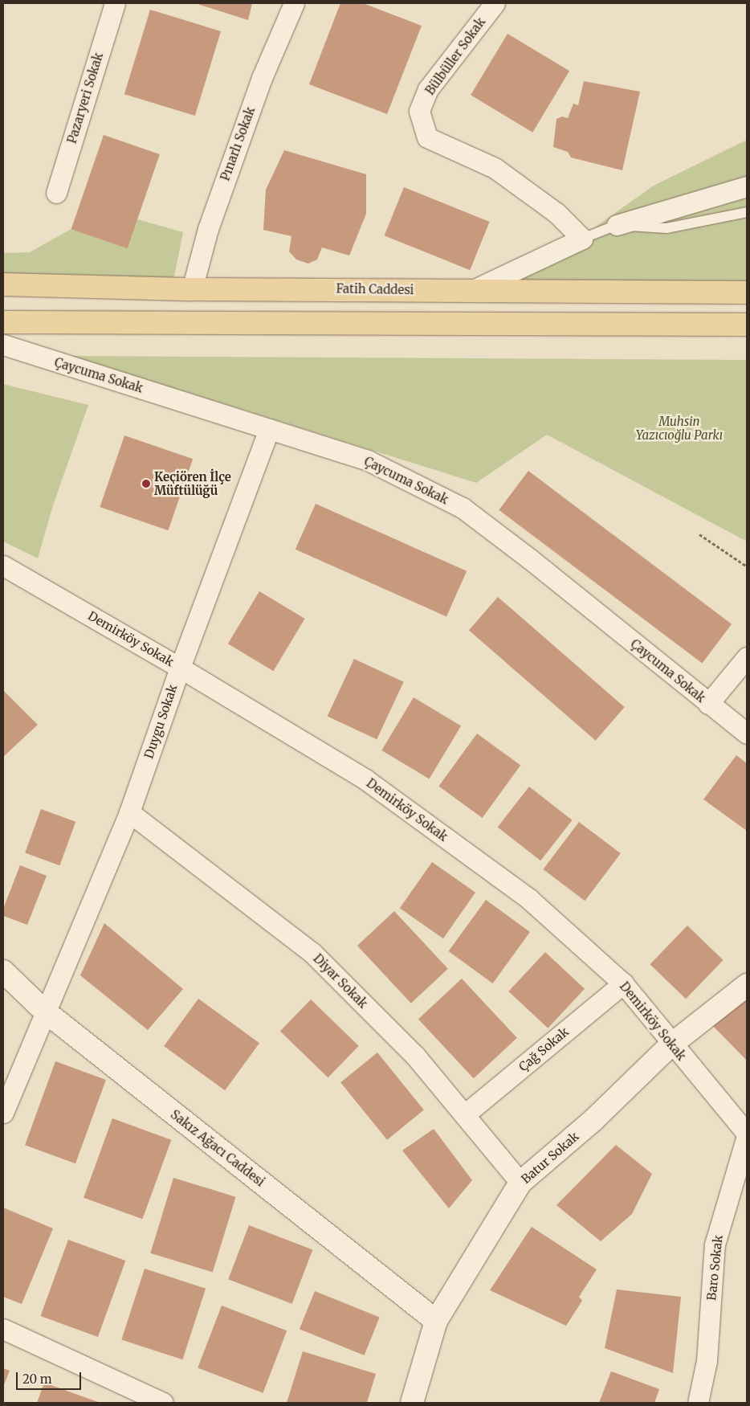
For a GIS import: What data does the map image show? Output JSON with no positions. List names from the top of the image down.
{
  "streets": {
    "main road": ["Fatih Caddesi"],
    "street": [
      "Bülbüller Sokak",
      "Pazaryeri Sokak",
      "Pınarlı Sokak",
      "Çaycuma Sokak",
      "Demirköy Sokak",
      "Duygu Sokak",
      "Diyar Sokak",
      "Çağ Sokak",
      "Sakız Ağacı Caddesi",
      "Batur Sokak",
      "Baro Sokak"
    ]
  },
  "crossings": [
    ["Pınarlı Sokak", "Fatih Caddesi"],
    ["Çaycuma Sokak", "Duygu Sokak"],
    ["Demirköy Sokak", "Duygu Sokak"],
    ["Demirköy Sokak", "Çağ Sokak"],
    ["Demirköy Sokak", "Batur Sokak"],
    ["Demirköy Sokak", "Baro Sokak"],
    ["Duygu Sokak", "Diyar Sokak"],
    ["Duygu Sokak", "Sakız Ağacı Caddesi"],
    ["Diyar Sokak", "Çağ Sokak"],
    ["Diyar Sokak", "Batur Sokak"],
    ["Sakız Ağacı Caddesi", "Batur Sokak"]
  ],
  "parks": ["Muhsin Yazıcıoğlu Parkı"],
  "places": ["Keçiören İlçe Müftülüğü"],
  "scale_bar": "20 m"
}
